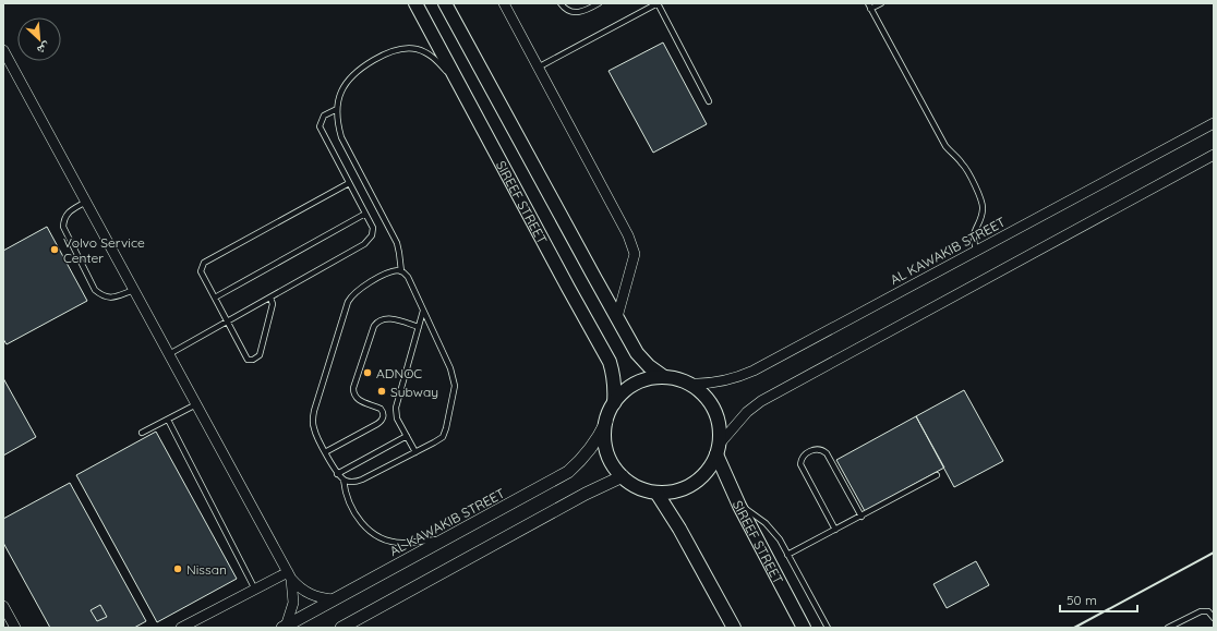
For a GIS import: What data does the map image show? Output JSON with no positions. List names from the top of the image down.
{
  "streets": {
    "main road": ["SIREEF STREET"],
    "street": ["AL KAWAKIB STREET"]
  },
  "crossings": [
    ["SIREEF STREET", "AL KAWAKIB STREET"]
  ],
  "places": [
    "Volvo Service Center",
    "ADNOC",
    "Subway",
    "Nissan"
  ],
  "scale_bar": "50 m",
  "north": "bottom right"
}
